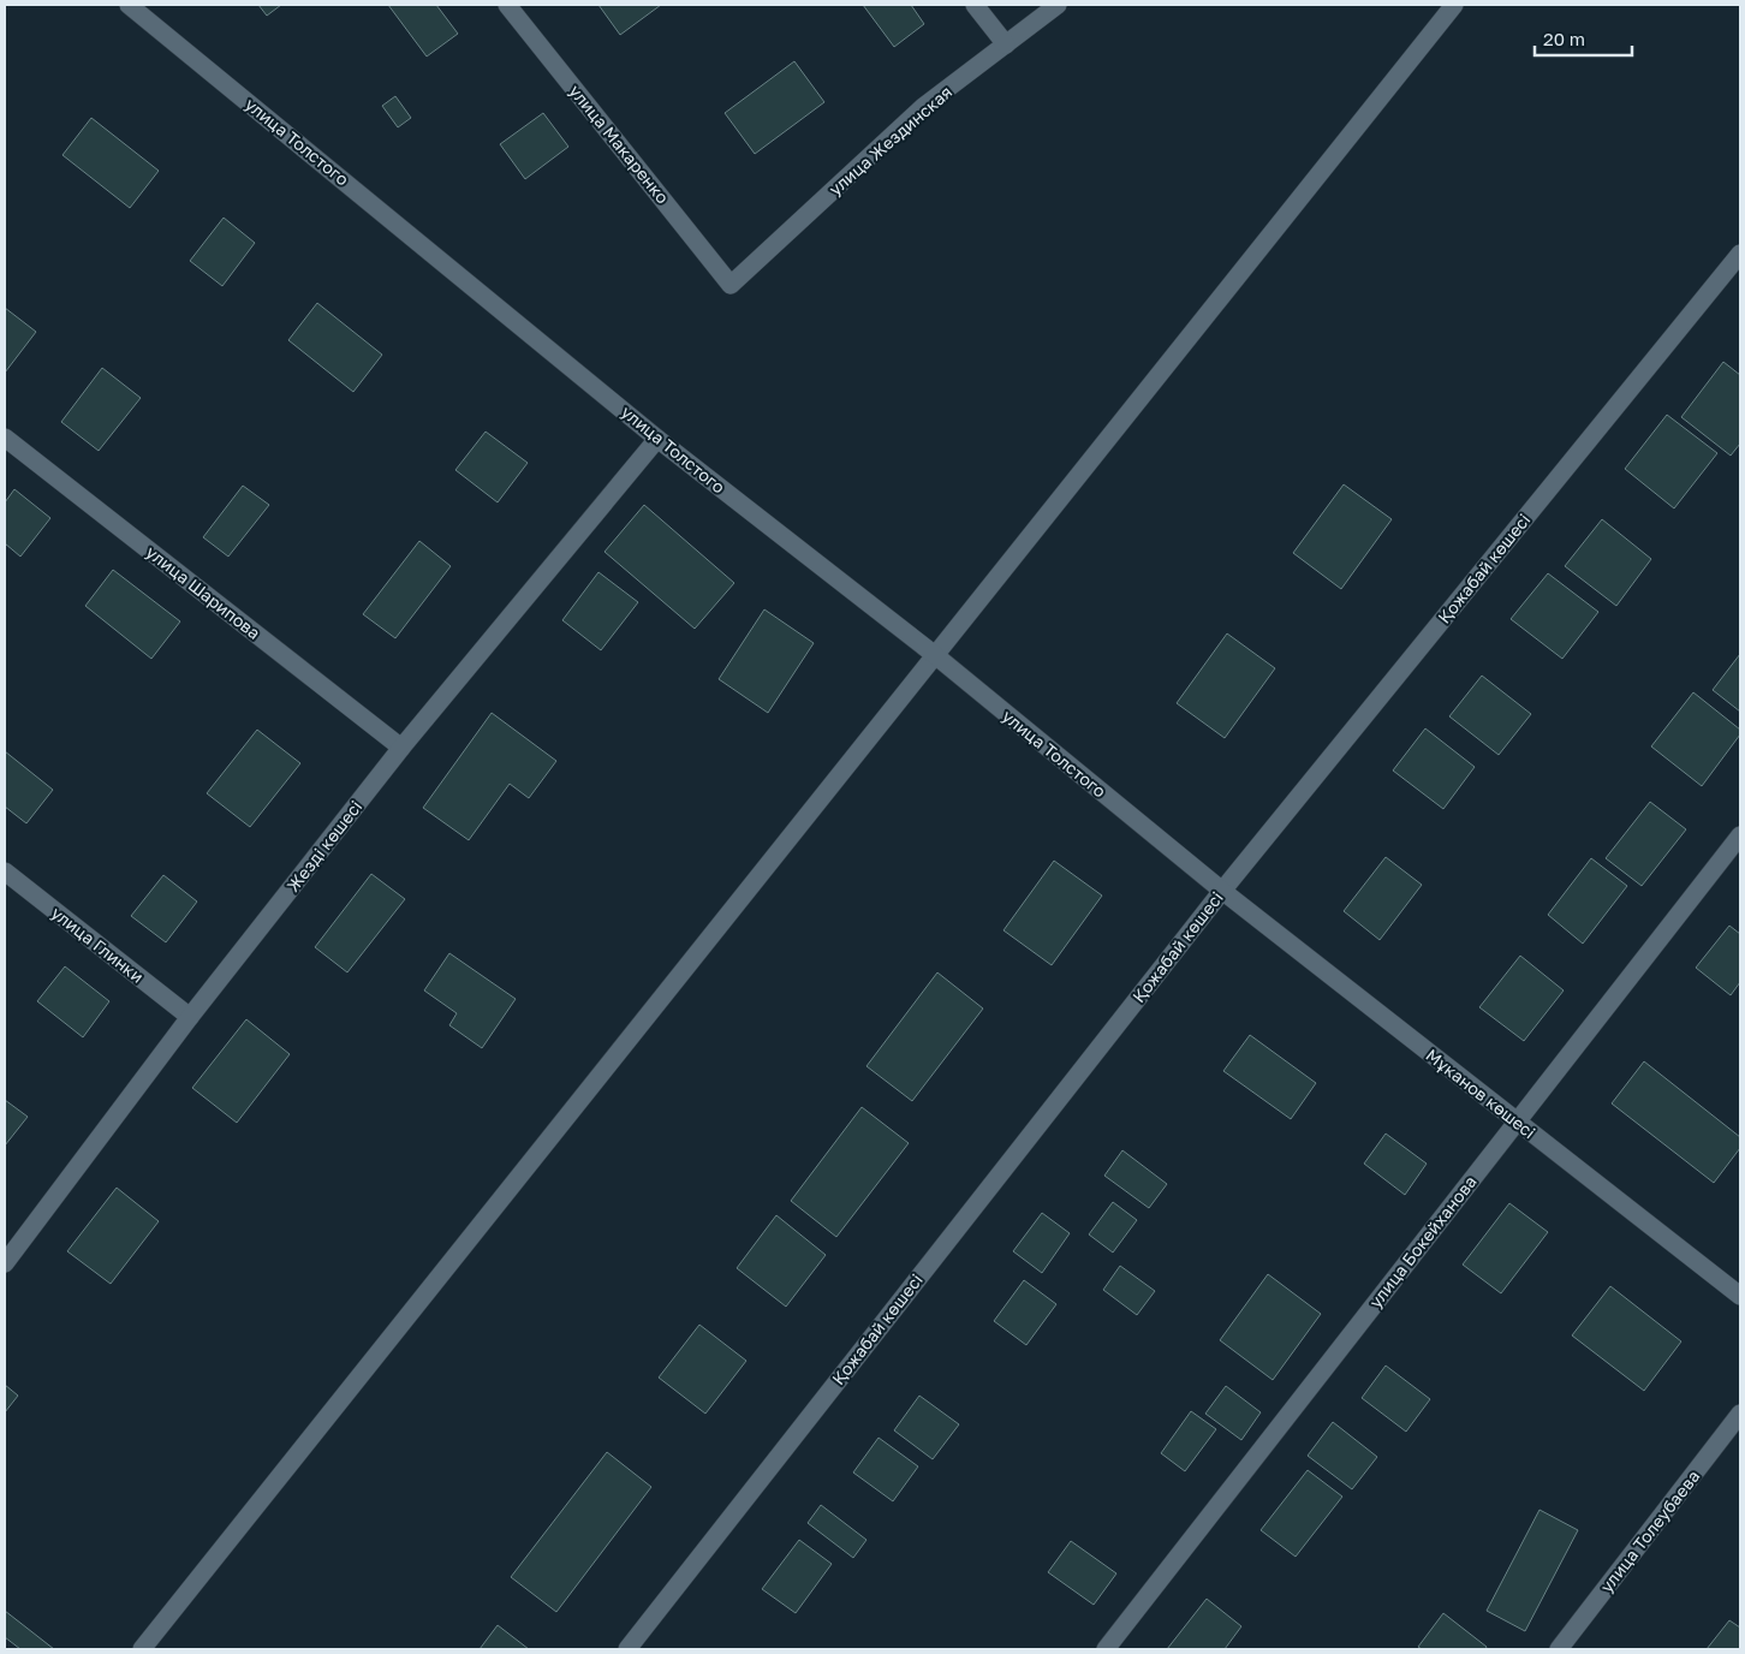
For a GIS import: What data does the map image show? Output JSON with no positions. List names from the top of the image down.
{
  "streets": {
    "street": [
      "улица Жездинская",
      "улица Толстого",
      "улица Макаренко",
      "Қожабай көшесі",
      "улица Шарипова",
      "Жезді көшесі",
      "улица Глинки",
      "Мұканов көшесі",
      "улица Бокейханова",
      "улица Толеубаева"
    ]
  },
  "crossings": [
    ["улица Жездинская", "улица Макаренко"],
    ["улица Толстого", "Қожабай көшесі"],
    ["улица Толстого", "Жезді көшесі"],
    ["улица Толстого", "Мұканов көшесі"],
    ["Қожабай көшесі", "Мұканов көшесі"],
    ["улица Шарипова", "Жезді көшесі"],
    ["Жезді көшесі", "улица Глинки"],
    ["Мұканов көшесі", "улица Бокейханова"]
  ],
  "scale_bar": "20 m"
}
